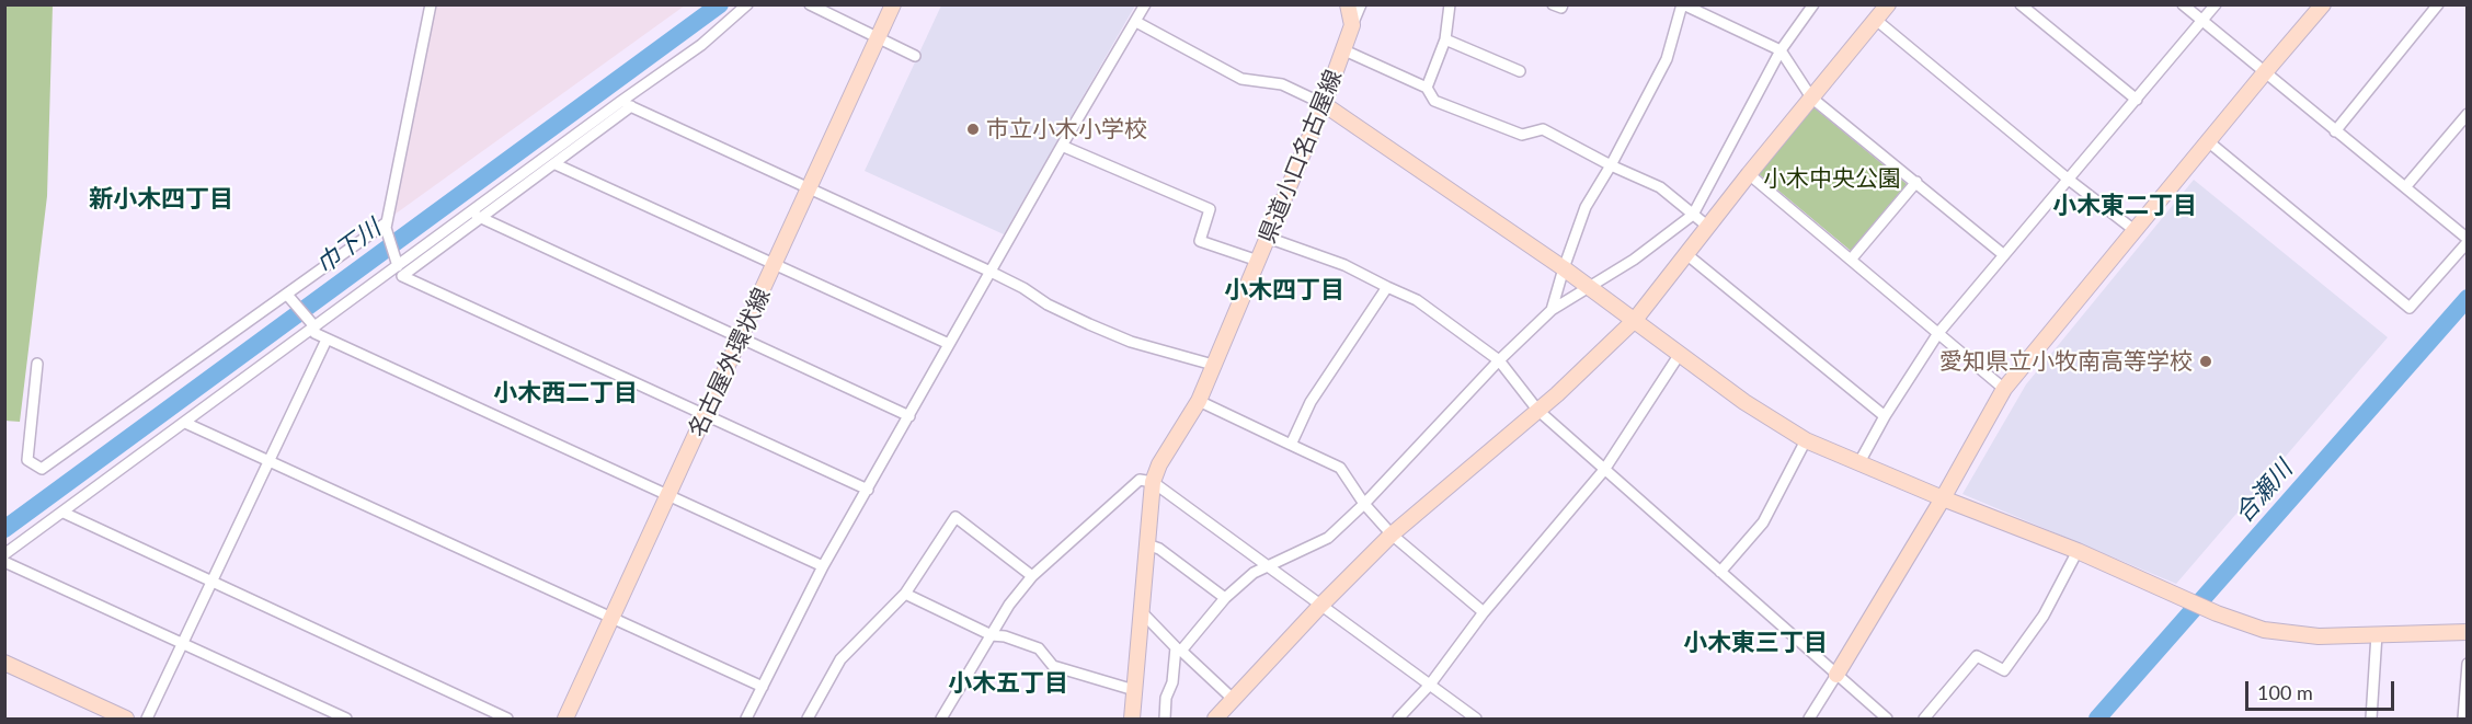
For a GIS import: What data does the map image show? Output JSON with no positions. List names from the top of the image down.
{
  "streets": {
    "street": ["県道小口名古屋線", "名古屋外環状線"]
  },
  "districts": [
    "新小木四丁目",
    "小木東二丁目",
    "小木四丁目",
    "小木西二丁目",
    "小木東三丁目",
    "小木五丁目"
  ],
  "water": ["巾下川", "合瀬川"],
  "parks": ["小木中央公園"],
  "places": ["市立小木小学校", "愛知県立小牧南高等学校"],
  "scale_bar": "100 m"
}
